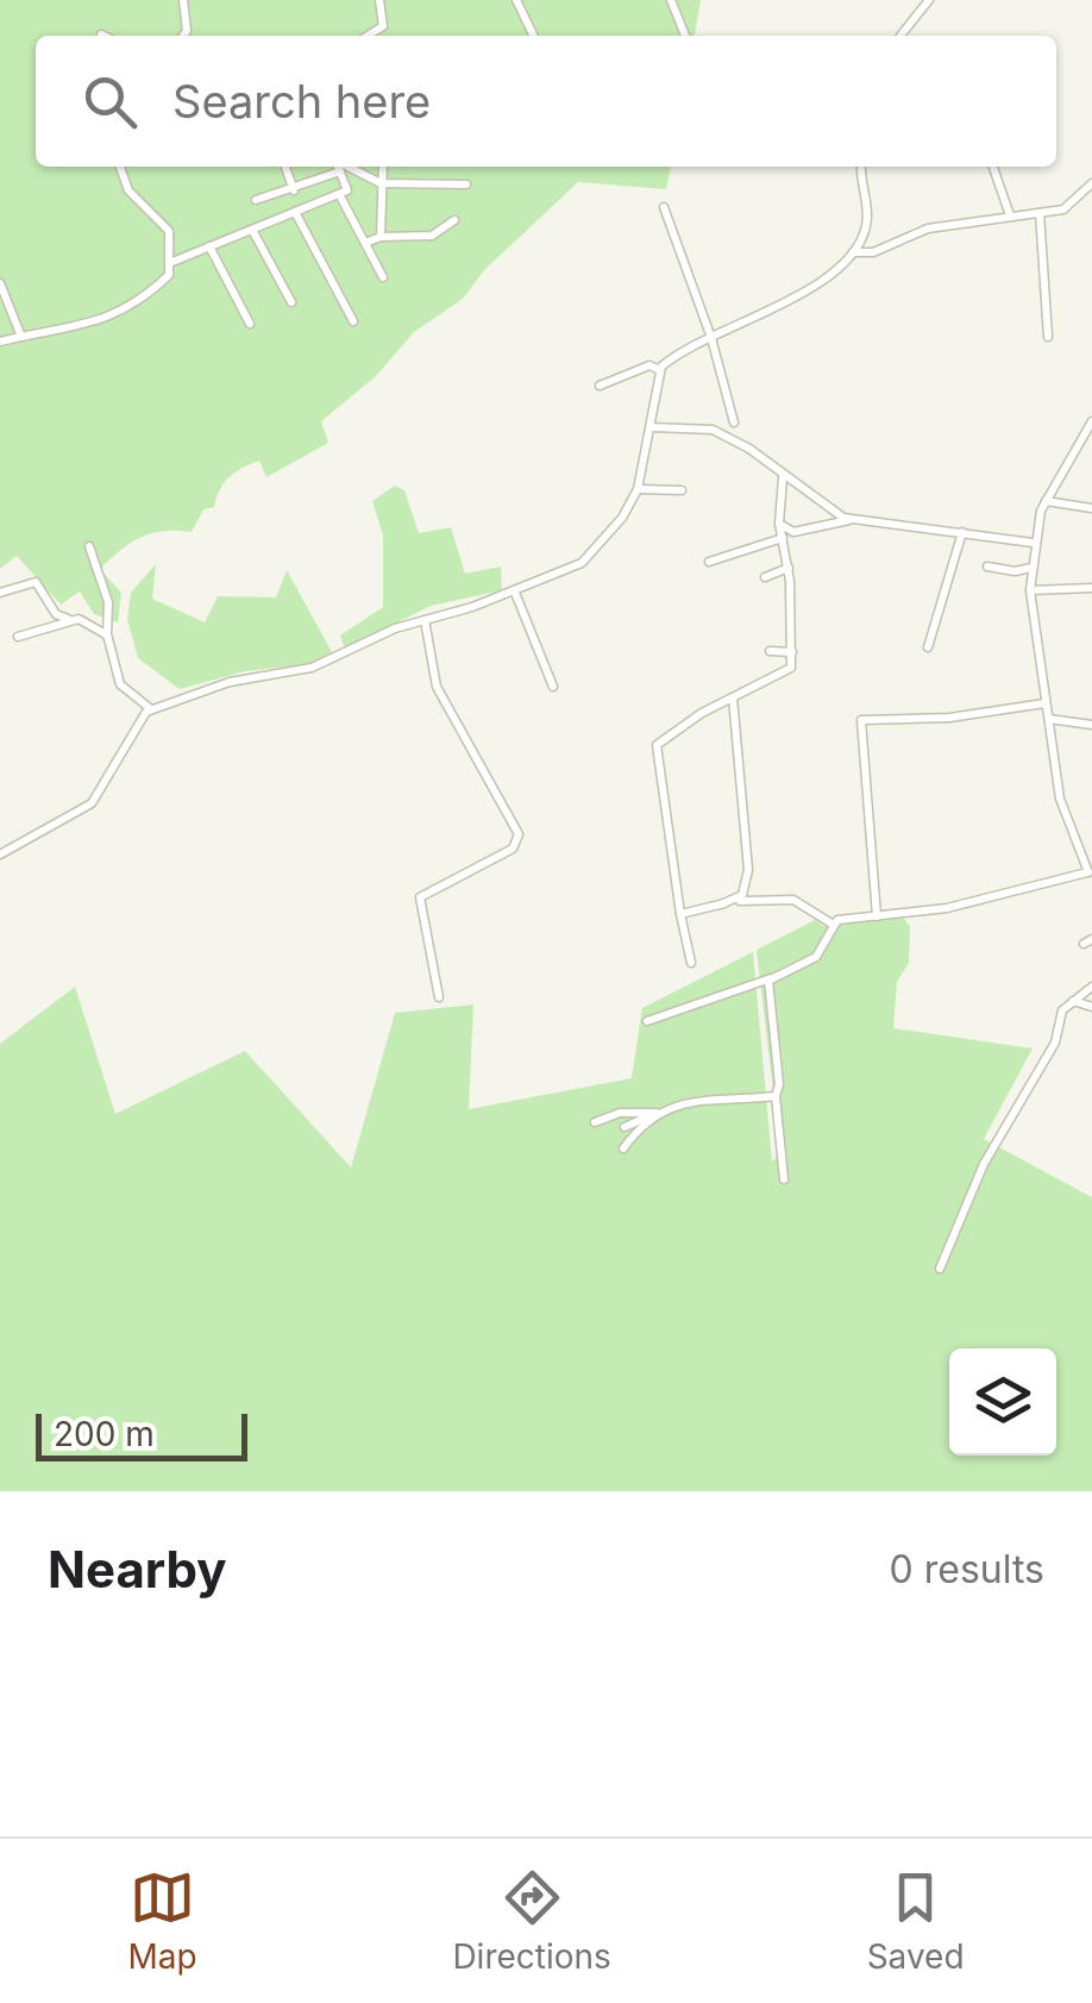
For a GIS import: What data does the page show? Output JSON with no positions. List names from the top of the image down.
{
  "scale_bar": "200 m",
  "page": {
    "search": "Search here",
    "scale": "200 m",
    "heading": ["Nearby", "0 results"],
    "nav": ["Map", "Directions", "Saved"]
  }
}
